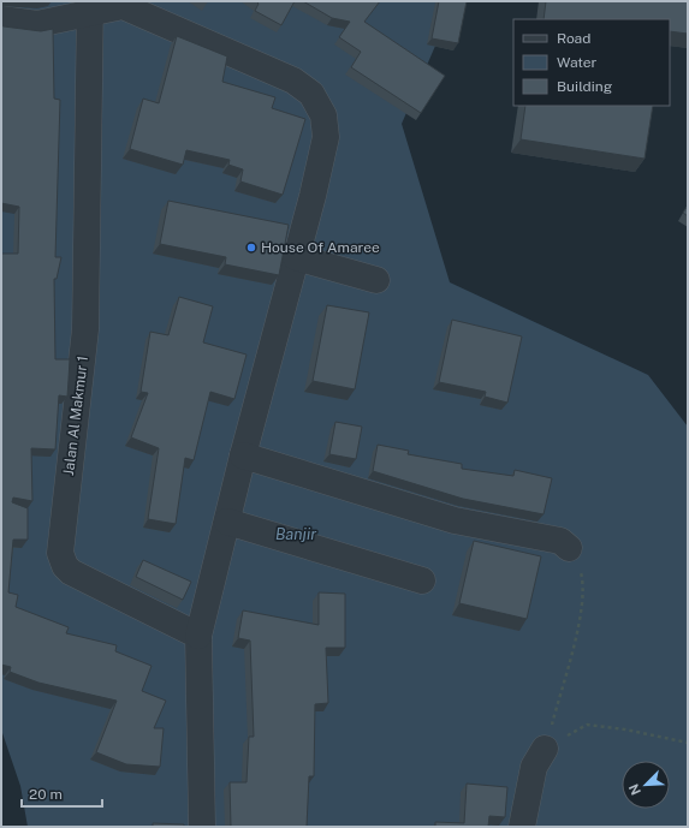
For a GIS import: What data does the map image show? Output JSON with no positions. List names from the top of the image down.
{
  "streets": {
    "street": ["Jalan Al Makmur 1"]
  },
  "water": ["Banjir"],
  "places": ["House Of Amaree"],
  "legend": ["Road", "Water", "Building"],
  "scale_bar": "20 m",
  "north": "bottom left"
}
